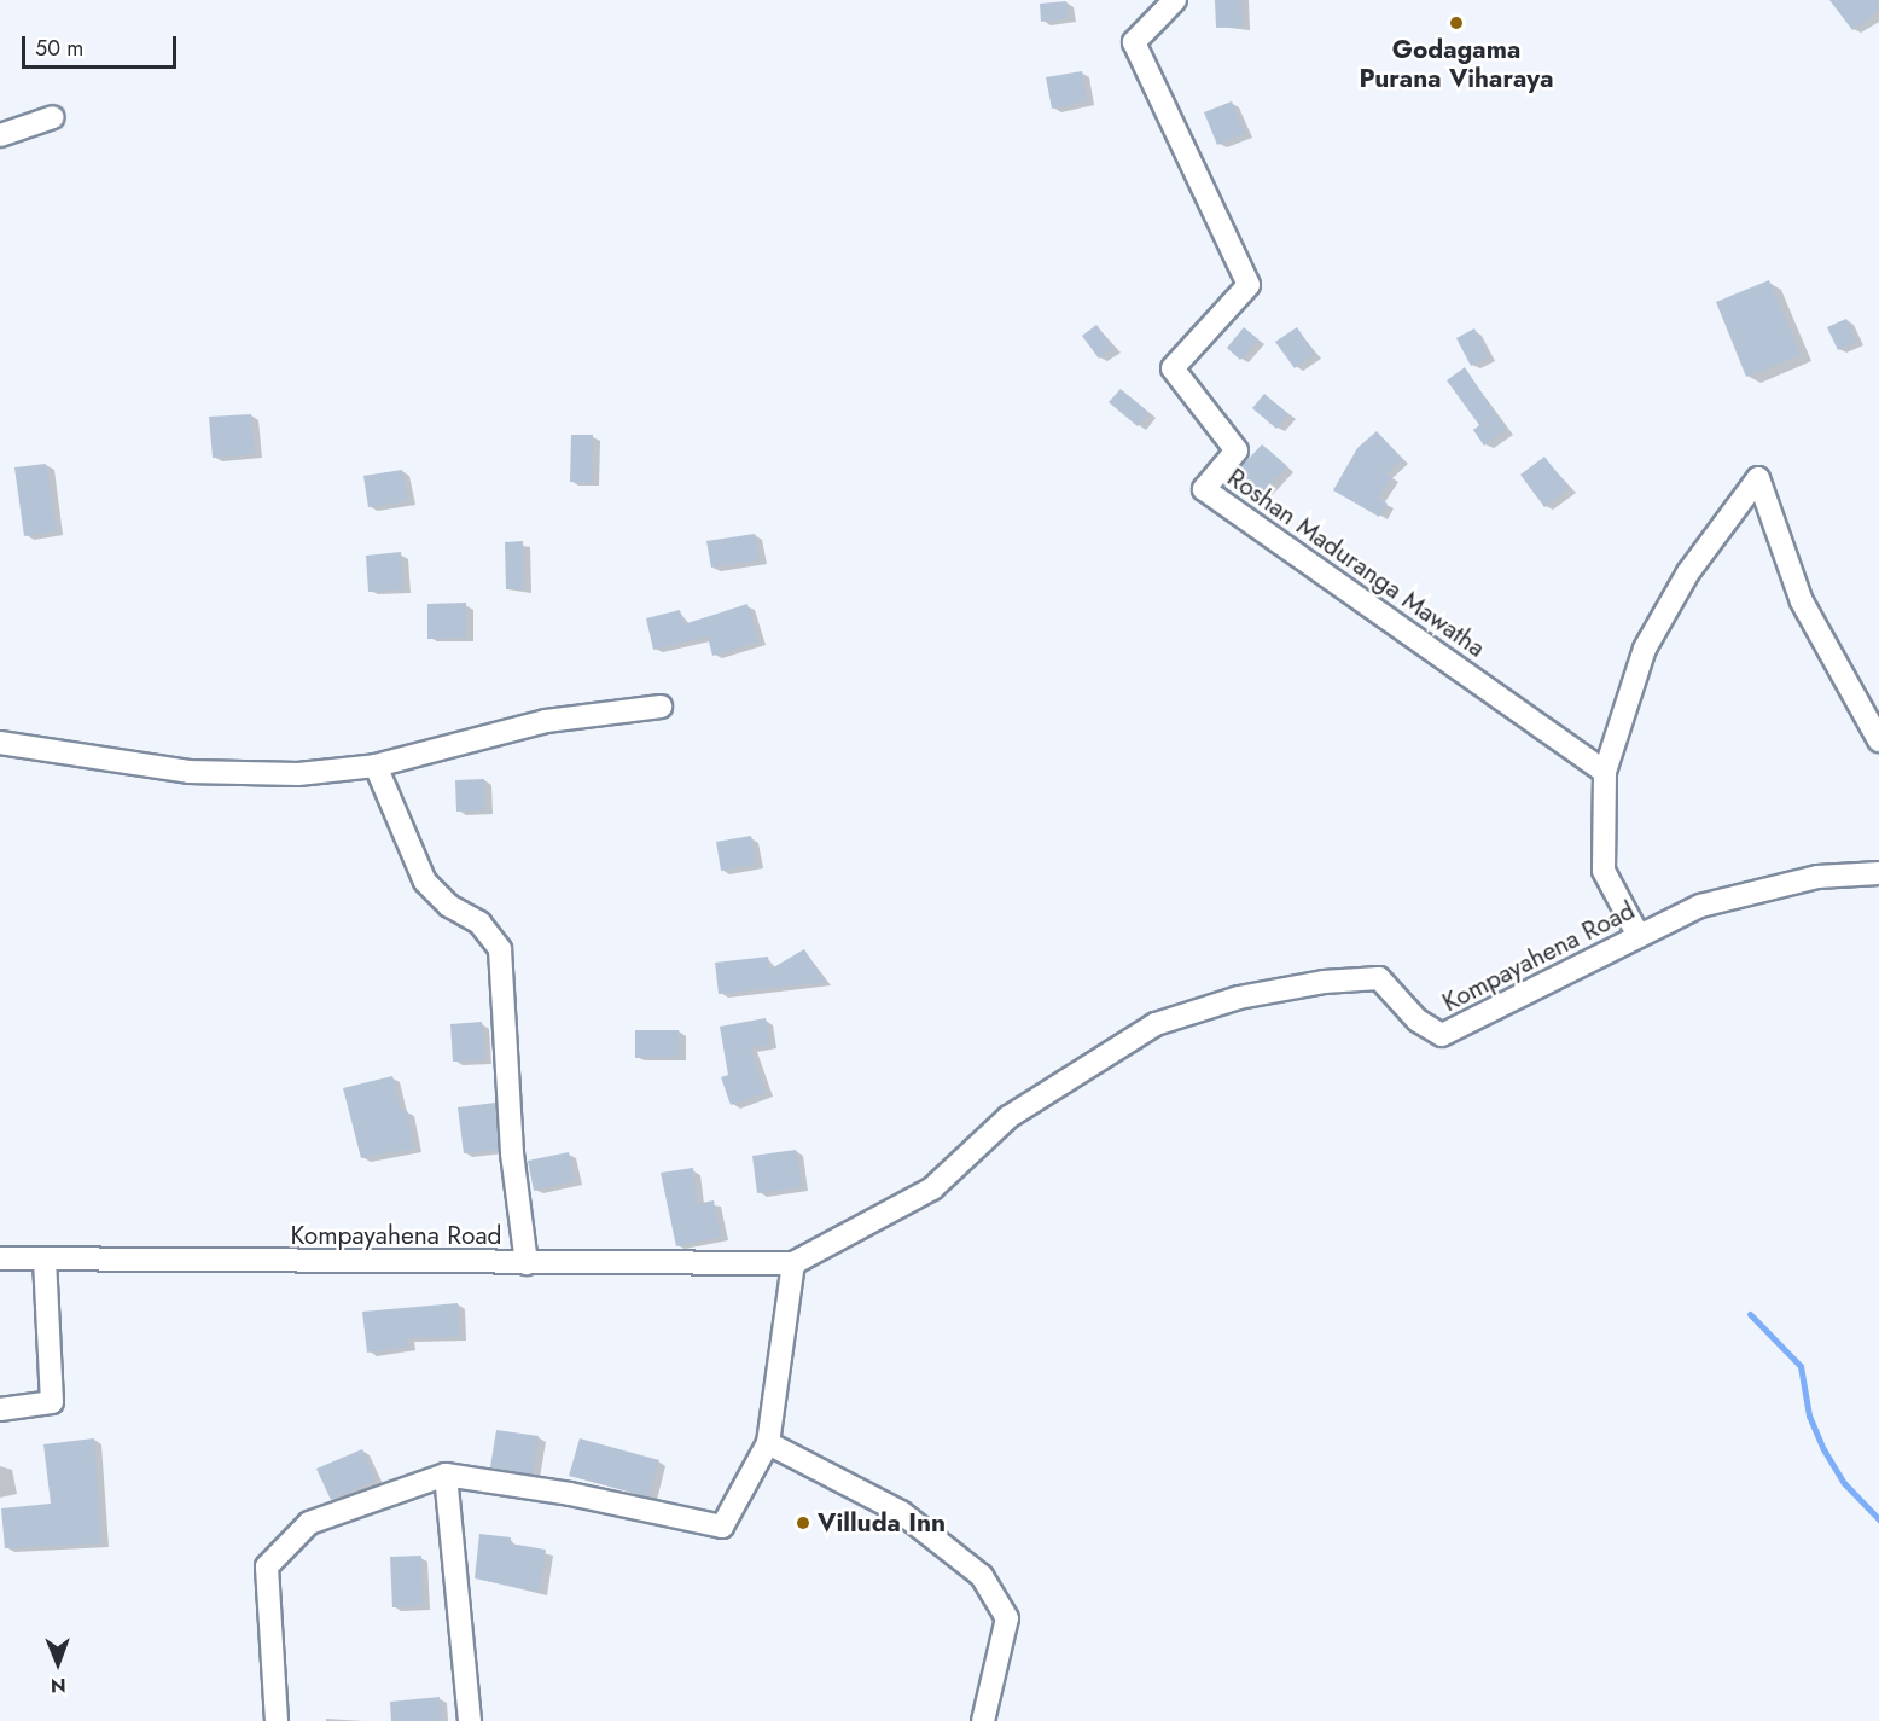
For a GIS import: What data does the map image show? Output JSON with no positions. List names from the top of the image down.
{
  "streets": {
    "street": ["Roshan Maduranga Mawatha", "Kompayahena Road"]
  },
  "places": ["Godagama Purana Viharaya", "Villuda Inn"],
  "scale_bar": "50 m",
  "north": "bottom"
}
